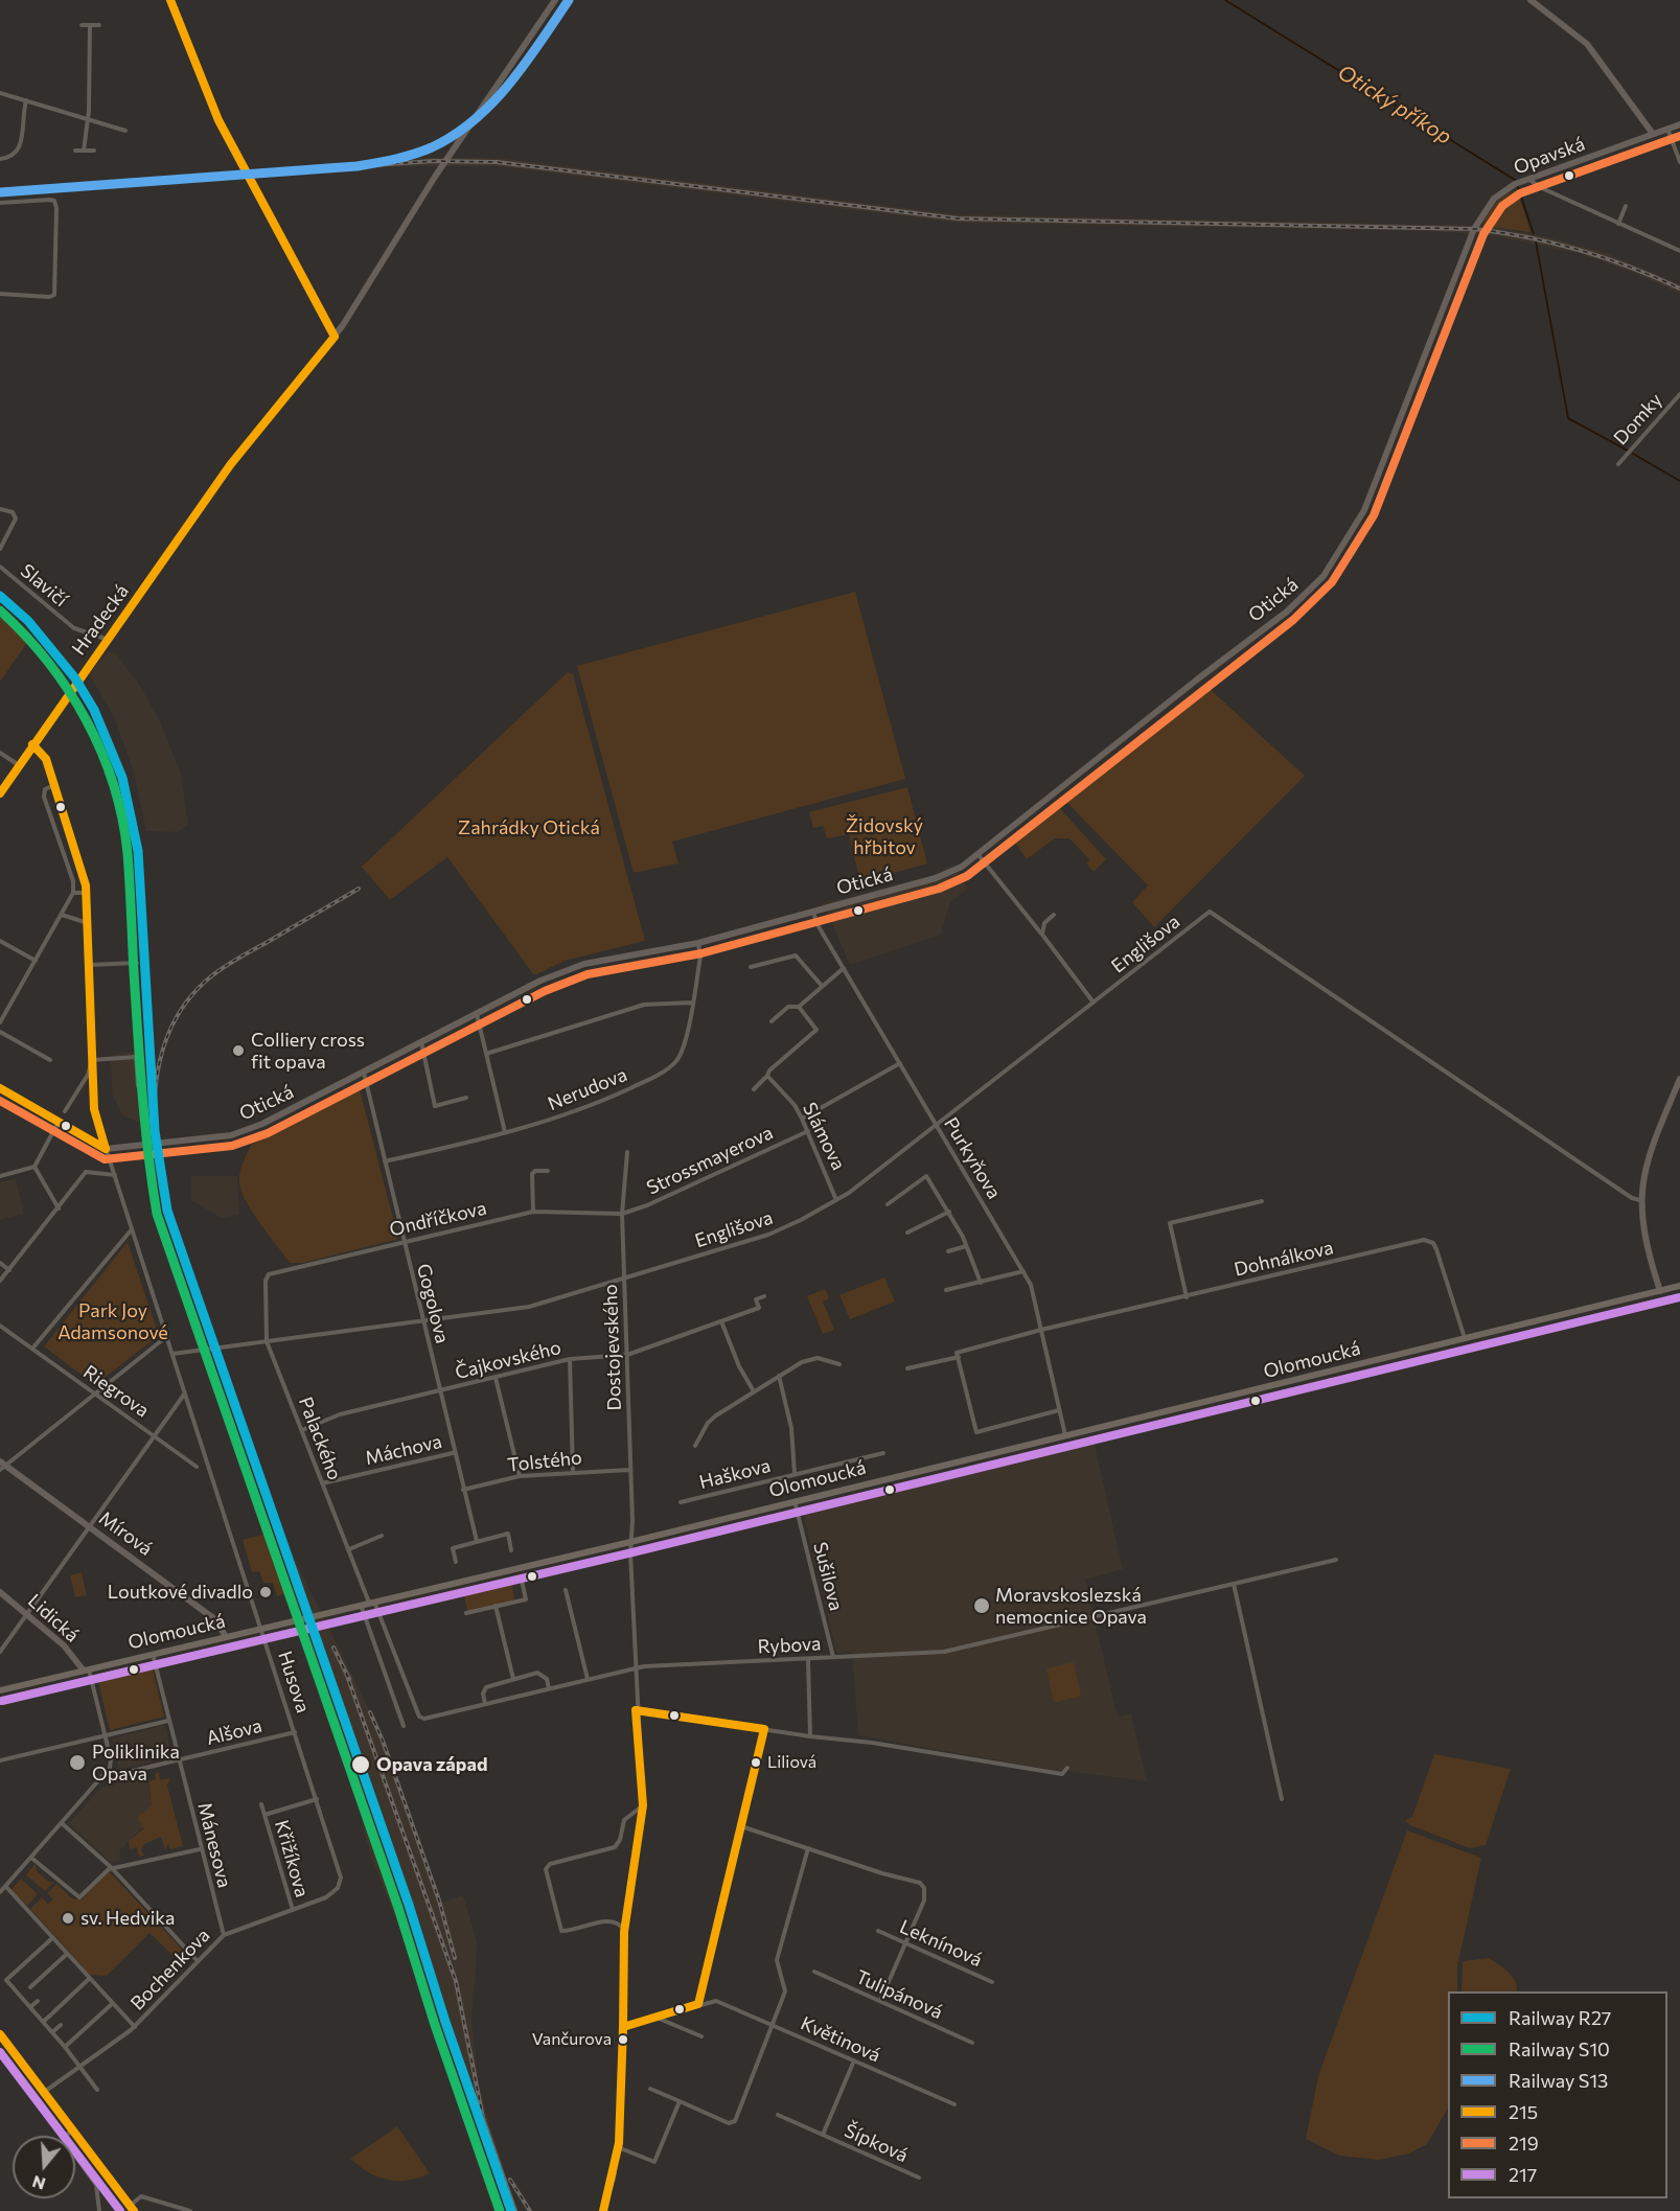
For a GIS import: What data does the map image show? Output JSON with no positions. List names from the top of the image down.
{
  "streets": {
    "main road": ["Olomoucká"],
    "street": [
      "Opavská",
      "Domky",
      "Slavičí",
      "Otická",
      "Hradecká",
      "Englišova",
      "Nerudova",
      "Slámova",
      "Purkyňova",
      "Strossmayerova",
      "Ondříčkova",
      "Dohnálkova",
      "Gogolova",
      "Dostojevského",
      "Čajkovského",
      "Riegrova",
      "Palackého",
      "Máchova",
      "Tolstého",
      "Haškova",
      "Mírová",
      "Sušilova",
      "Lidická",
      "Rybova",
      "Husova",
      "Alšova",
      "Mánesova",
      "Křižíkova",
      "Leknínová",
      "Bochenkova",
      "Tulipánová",
      "Květinová",
      "Šípková"
    ]
  },
  "crossings": [
    ["Opavská", "Otická"],
    ["Slavičí", "Hradecká"],
    ["Otická", "Nerudova"],
    ["Otická", "Purkyňova"],
    ["Otická", "Gogolova"],
    ["Otická", "Husova"],
    ["Hradecká", "Husova"],
    ["Englišova", "Slámova"],
    ["Englišova", "Purkyňova"],
    ["Englišova", "Gogolova"],
    ["Englišova", "Dostojevského"],
    ["Englišova", "Palackého"],
    ["Englišova", "Husova"],
    ["Nerudova", "Gogolova"],
    ["Slámova", "Strossmayerova"],
    ["Purkyňova", "Dohnálkova"],
    ["Purkyňova", "Olomoucká"],
    ["Strossmayerova", "Ondříčkova"],
    ["Strossmayerova", "Dostojevského"],
    ["Ondříčkova", "Gogolova"],
    ["Ondříčkova", "Dostojevského"],
    ["Ondříčkova", "Palackého"],
    ["Dohnálkova", "Olomoucká"],
    ["Gogolova", "Čajkovského"],
    ["Gogolova", "Máchova"],
    ["Gogolova", "Tolstého"],
    ["Dostojevského", "Čajkovského"],
    ["Dostojevského", "Olomoucká"],
    ["Dostojevského", "Tolstého"],
    ["Čajkovského", "Palackého"],
    ["Olomoucká", "Palackého"],
    ["Olomoucká", "Mírová"],
    ["Olomoucká", "Sušilova"],
    ["Olomoucká", "Lidická"],
    ["Olomoucká", "Rybova"],
    ["Olomoucká", "Husova"],
    ["Olomoucká", "Mánesova"],
    ["Palackého", "Máchova"],
    ["Palackého", "Rybova"],
    ["Sušilova", "Rybova"],
    ["Husova", "Alšova"],
    ["Husova", "Křižíkova"],
    ["Husova", "Bochenkova"],
    ["Alšova", "Mánesova"],
    ["Mánesova", "Bochenkova"],
    ["Křižíkova", "Bochenkova"],
    ["Květinová", "Šípková"]
  ],
  "water": ["Otický příkop"],
  "parks": ["Židovský hřbitov", "Zahrádky Otická", "Park Joy Adamsonové"],
  "places": [
    "Colliery cross fit opava",
    "Loutkové divadlo",
    "Moravskoslezská nemocnice Opava",
    "Poliklinika Opava",
    "Liliová",
    "Opava západ",
    "sv. Hedvika",
    "Vančurova"
  ],
  "lines": [
    "rail line S13",
    "transit line 215",
    "transit line 219",
    "rail line R27",
    "rail line S10",
    "transit line 217"
  ],
  "legend": [
    "Railway R27",
    "Railway S10",
    "Railway S13",
    "215",
    "219",
    "217"
  ],
  "north": "bottom"
}
